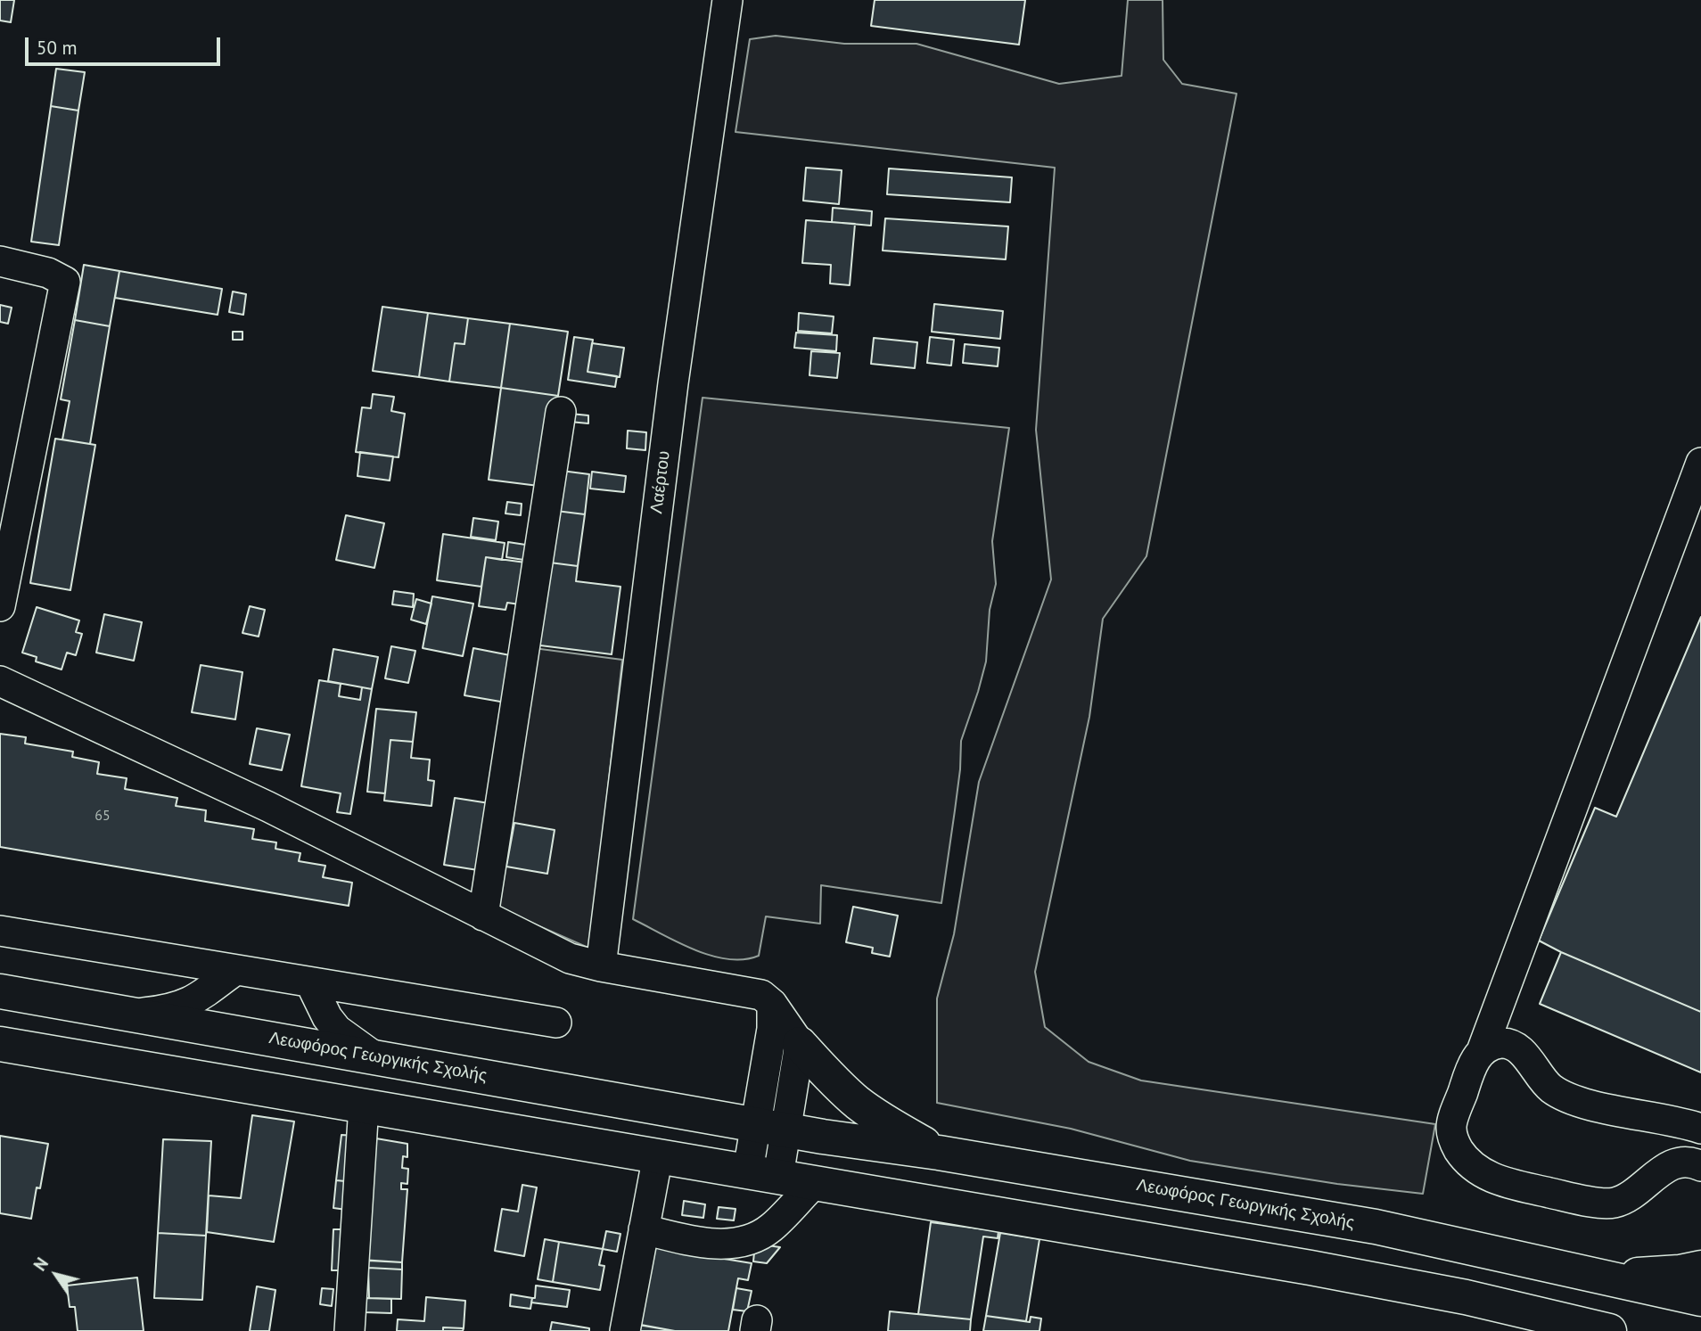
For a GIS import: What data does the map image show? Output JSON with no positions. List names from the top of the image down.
{
  "streets": {
    "main road": ["Λεωφόρος Γεωργικής Σχολής"],
    "street": ["Λαέρτου"]
  },
  "house_numbers": ["65"],
  "scale_bar": "50 m",
  "north": "top left"
}
